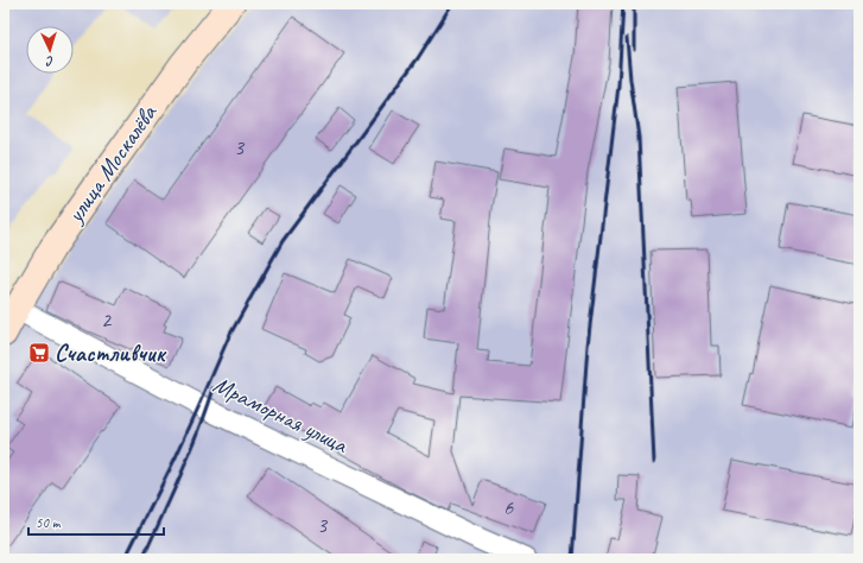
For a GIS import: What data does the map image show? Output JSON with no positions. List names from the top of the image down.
{
  "streets": {
    "main road": ["улица Москалёва"],
    "street": ["Мраморная улица"]
  },
  "crossings": [
    ["улица Москалёва", "Мраморная улица"]
  ],
  "places": {
    "supermarket": ["Счастливчик"]
  },
  "house_numbers": [
    "3",
    "2",
    "6",
    "3"
  ],
  "scale_bar": "50 m",
  "north": "bottom"
}
